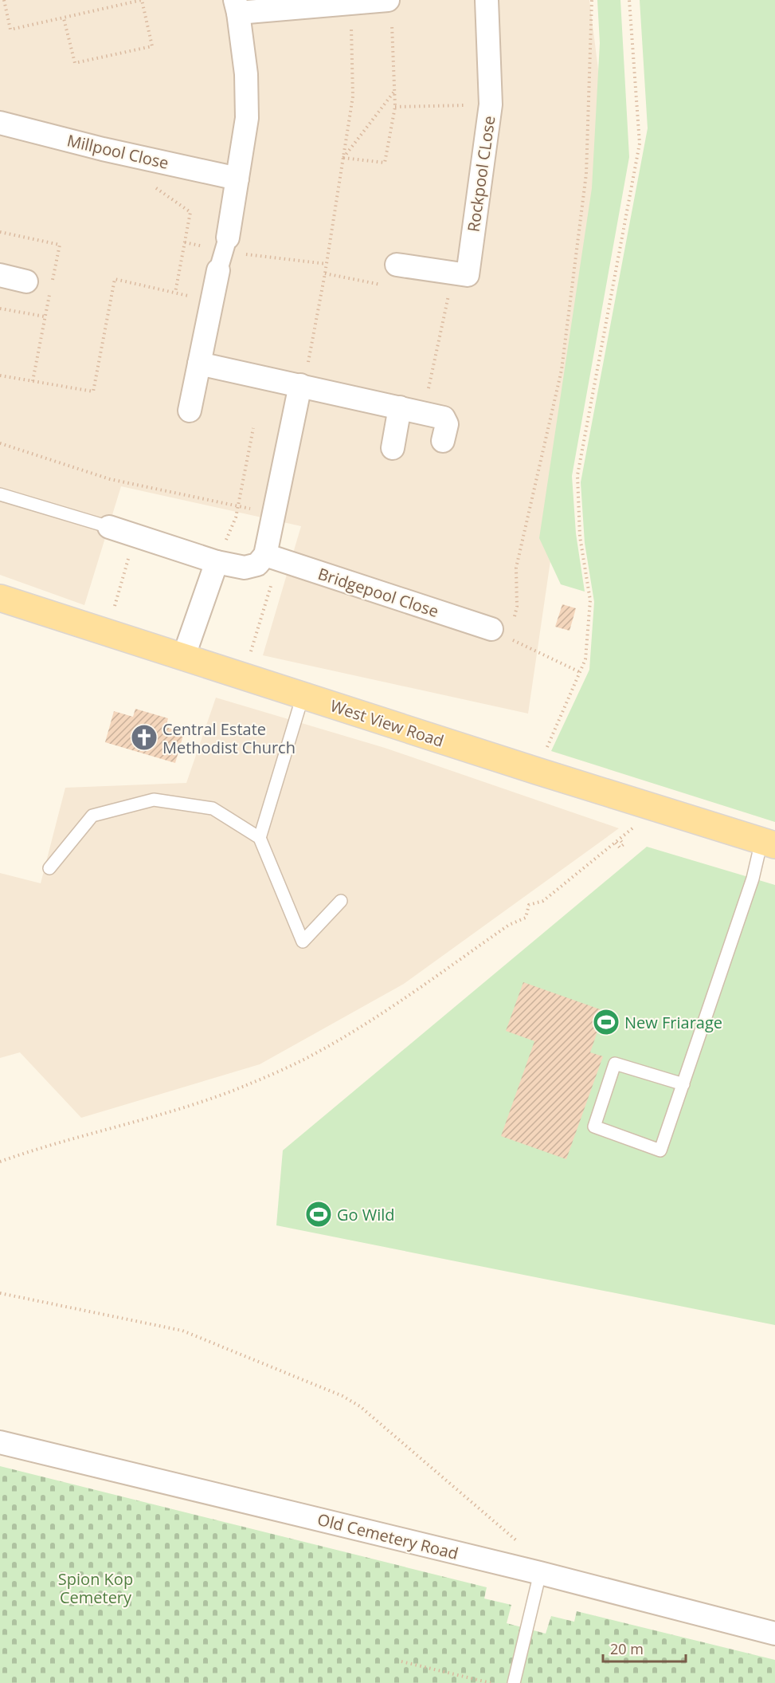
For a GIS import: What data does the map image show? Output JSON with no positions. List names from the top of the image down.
{
  "streets": {
    "main road": ["West View Road"],
    "street": [
      "Millpool Close",
      "Rockpool CLose",
      "Bridgepool Close",
      "Old Cemetery Road"
    ]
  },
  "parks": ["Spion Kop Cemetery"],
  "places": {
    "church": ["Central Estate Methodist Church"],
    "sports": ["New Friarage", "Go Wild"]
  },
  "scale_bar": "20 m"
}
